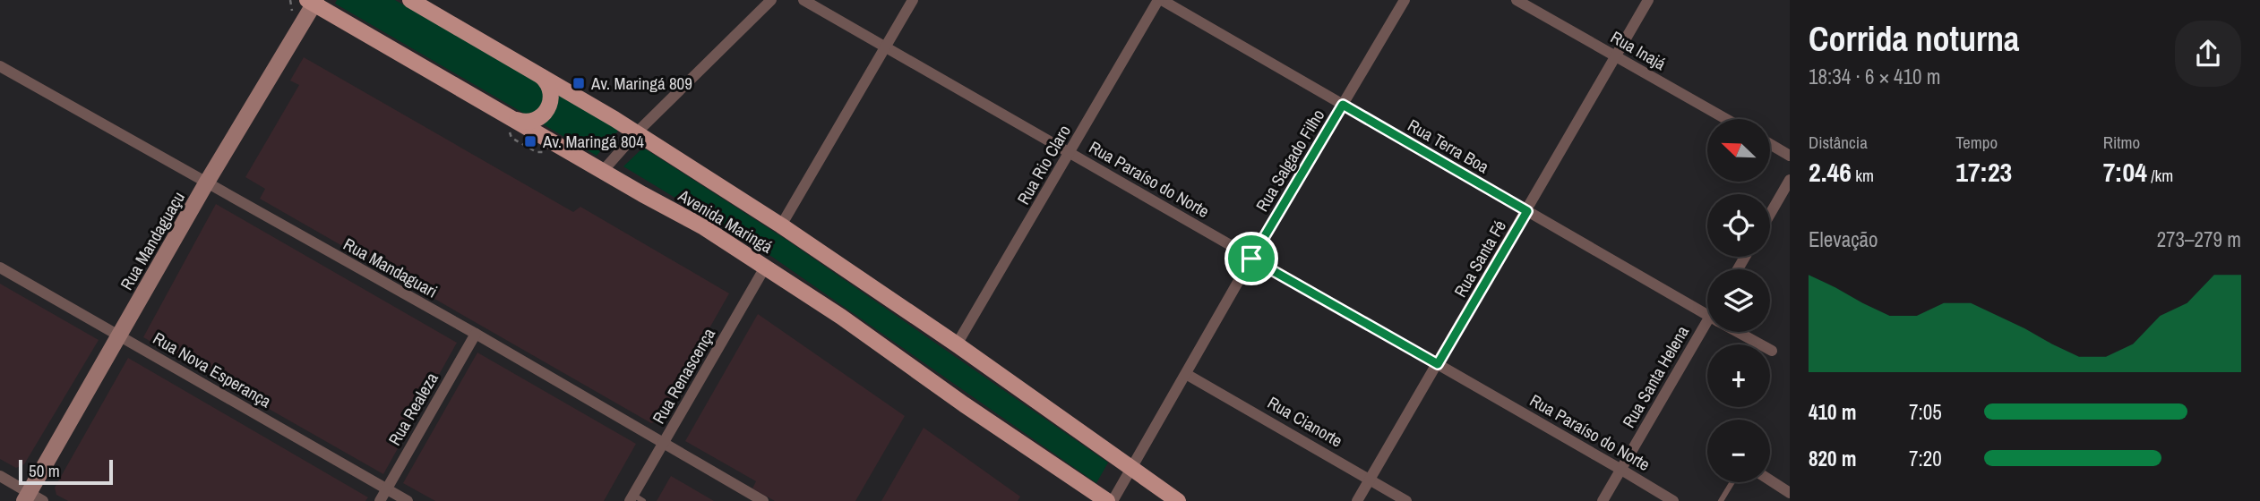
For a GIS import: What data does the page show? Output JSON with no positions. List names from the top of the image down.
{
  "streets": {
    "main road": ["Avenida Maringá"],
    "street": [
      "Rua Inajá",
      "Rua Terra Boa",
      "Rua Salgado Filho",
      "Rua Rio Claro",
      "Rua Paraíso do Norte",
      "Rua Mandaguaçu",
      "Rua Santa Fé",
      "Rua Mandaguari",
      "Rua Nova Esperança",
      "Rua Renascença",
      "Rua Santa Helena",
      "Rua Realeza",
      "Rua Cianorte"
    ]
  },
  "crossings": [
    ["Rua Inajá", "Rua Santa Fé"],
    ["Rua Terra Boa", "Rua Salgado Filho"],
    ["Rua Terra Boa", "Rua Rio Claro"],
    ["Rua Terra Boa", "Rua Santa Fé"],
    ["Rua Salgado Filho", "Rua Paraíso do Norte"],
    ["Rua Salgado Filho", "Avenida Maringá"],
    ["Rua Salgado Filho", "Rua Cianorte"],
    ["Rua Rio Claro", "Rua Paraíso do Norte"],
    ["Rua Rio Claro", "Avenida Maringá"],
    ["Rua Paraíso do Norte", "Rua Santa Fé"],
    ["Rua Paraíso do Norte", "Rua Santa Helena"],
    ["Avenida Maringá", "Rua Mandaguaçu"],
    ["Avenida Maringá", "Rua Renascença"],
    ["Rua Mandaguaçu", "Rua Mandaguari"],
    ["Rua Mandaguaçu", "Rua Nova Esperança"],
    ["Rua Santa Fé", "Rua Cianorte"],
    ["Rua Mandaguari", "Rua Renascença"],
    ["Rua Mandaguari", "Rua Realeza"],
    ["Rua Nova Esperança", "Rua Realeza"]
  ],
  "places": {
    "transit": ["Av. Maringá 809", "Av. Maringá 804"]
  },
  "scale_bar": "50 m",
  "north": "top left",
  "page": {
    "heading": ["Corrida noturna", "18:34 · 6 × 410 m"],
    "stats": [
      ["Distância", "2.46 km"],
      ["Tempo", "17:23"],
      ["Ritmo", "7:04 /km"]
    ],
    "map_buttons": ["+", "−"],
    "chart": ["Elevação", "273–279 m"],
    "list": [
      {
        "name": "410 m",
        "note": "7:05"
      },
      {
        "name": "820 m",
        "note": "7:20"
      }
    ],
    "scale": "50 m"
  }
}
